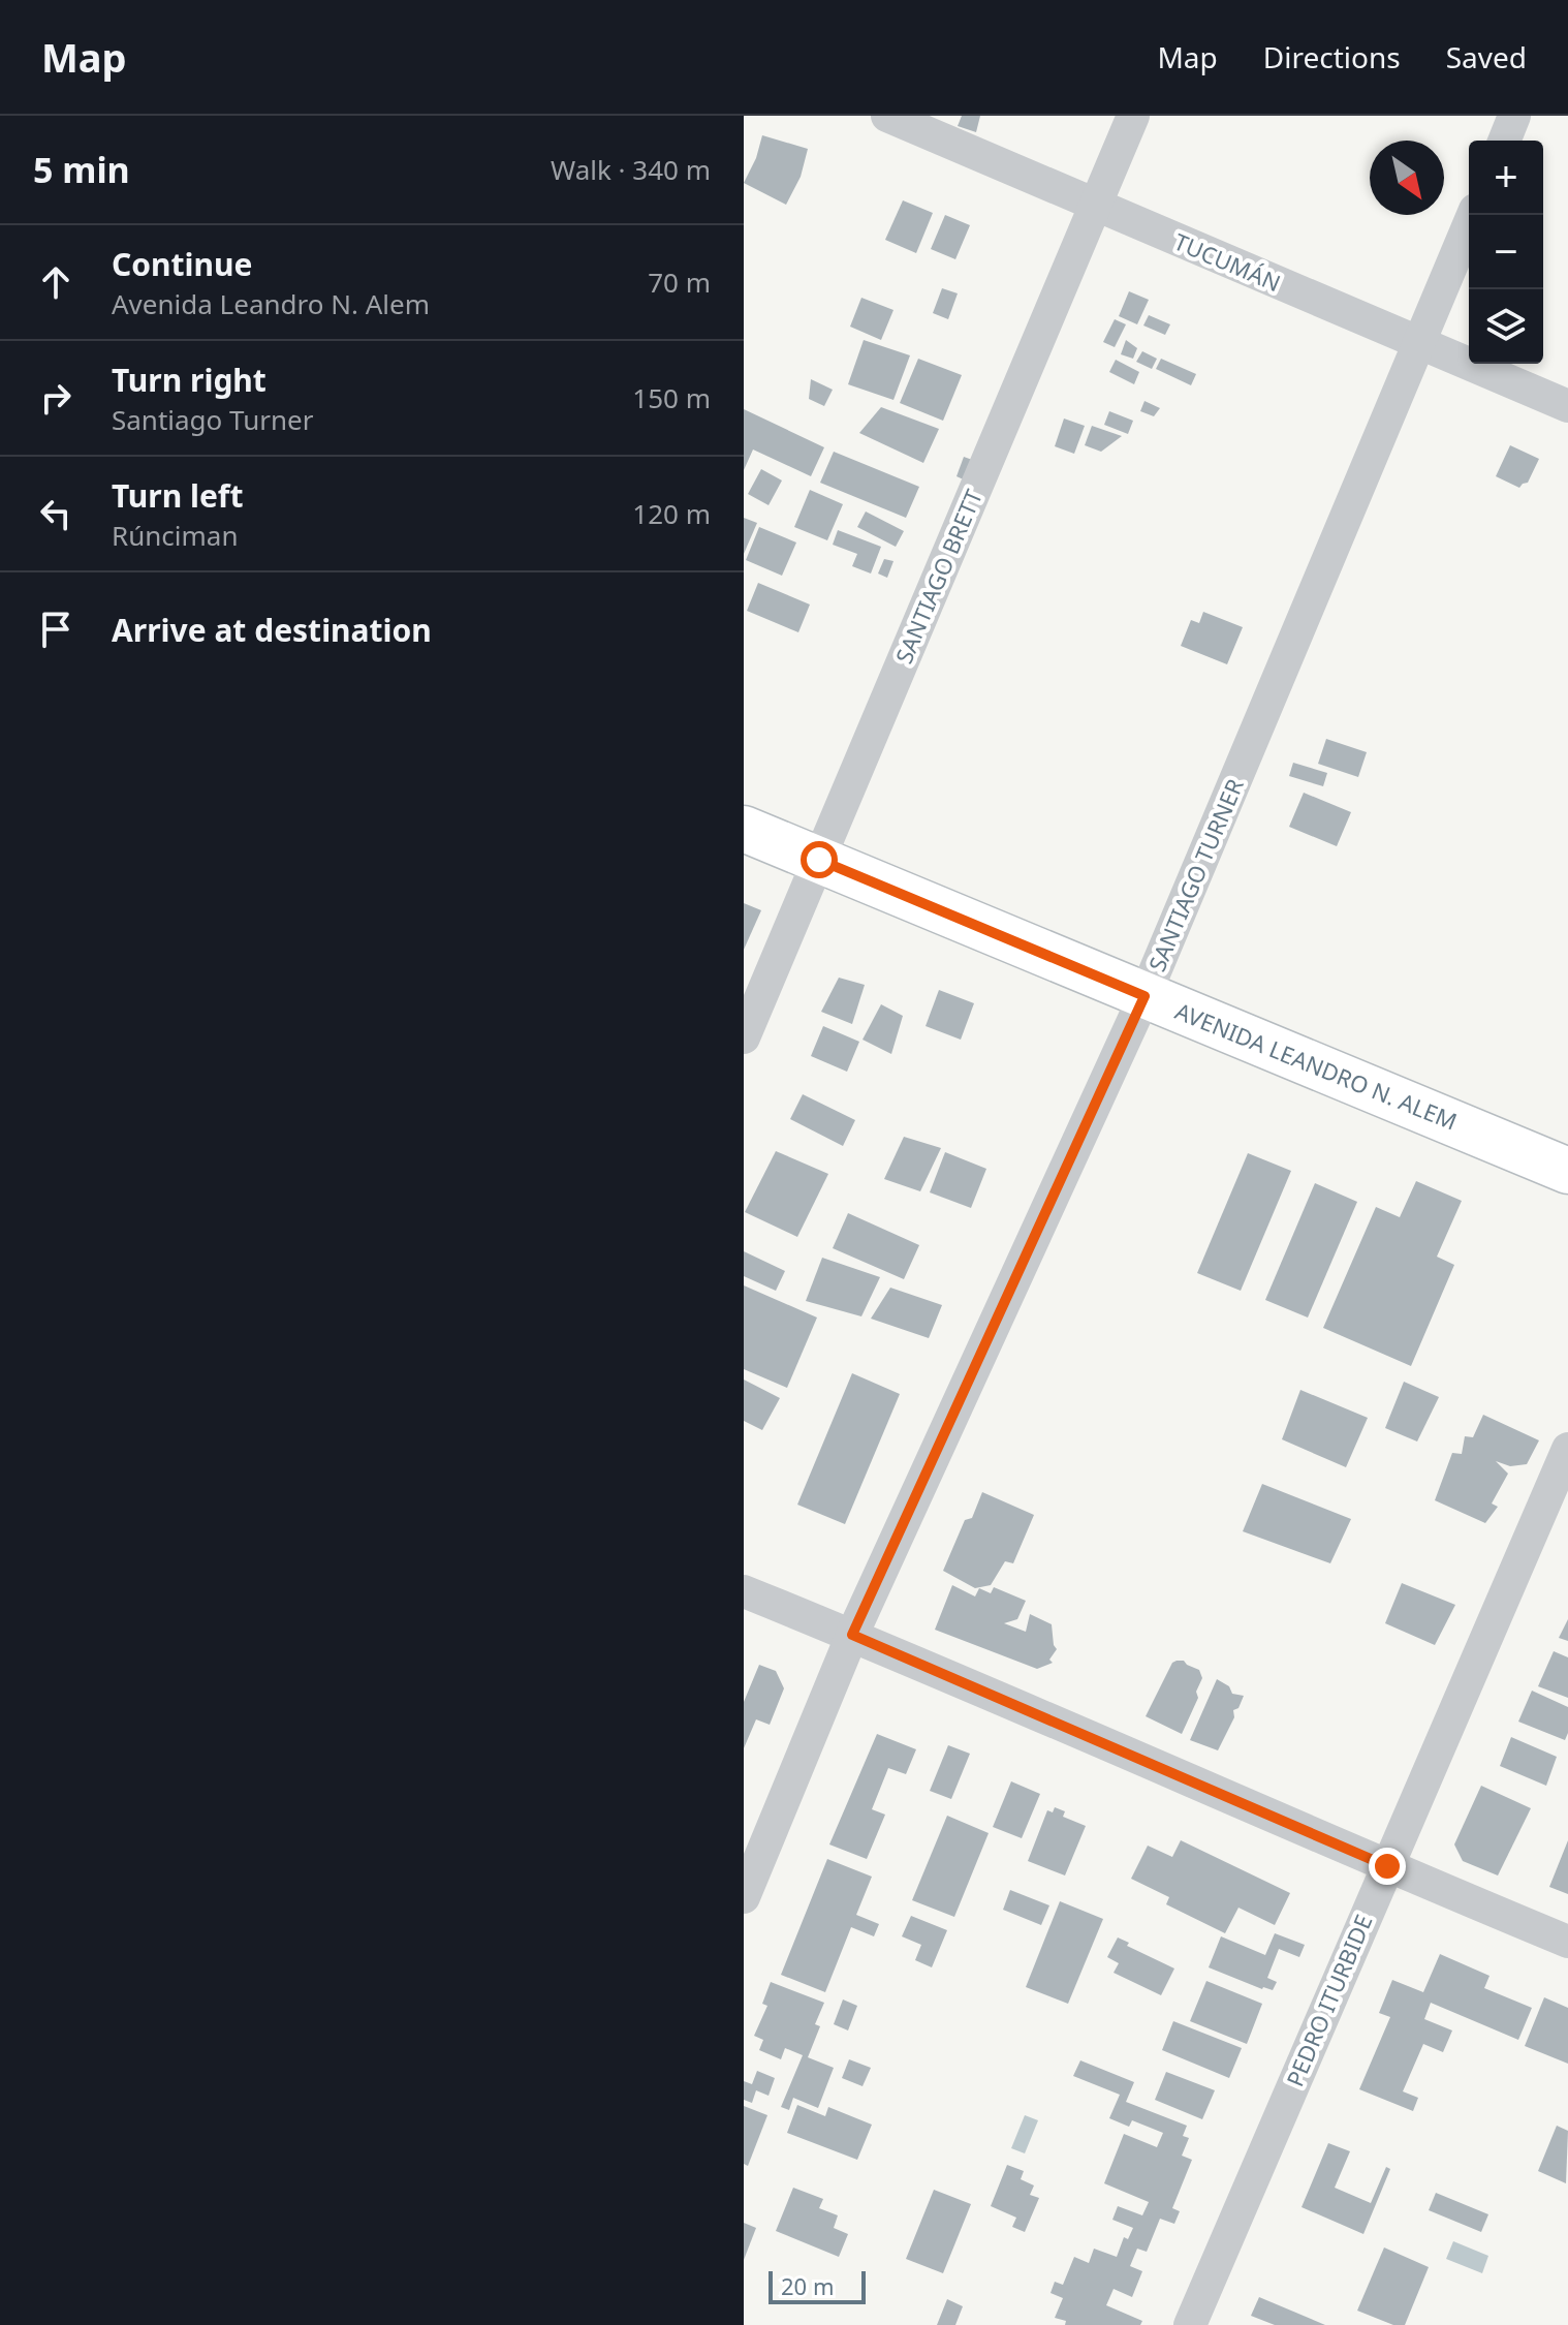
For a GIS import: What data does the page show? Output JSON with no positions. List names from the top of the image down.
{
  "streets": {
    "main road": ["AVENIDA LEANDRO N. ALEM"],
    "street": [
      "TUCUMÁN",
      "SANTIAGO BRETT",
      "SANTIAGO TURNER",
      "PEDRO ITURBIDE"
    ]
  },
  "crossings": [
    ["TUCUMÁN", "SANTIAGO BRETT"],
    ["TUCUMÁN", "SANTIAGO TURNER"],
    ["SANTIAGO BRETT", "AVENIDA LEANDRO N. ALEM"],
    ["SANTIAGO TURNER", "AVENIDA LEANDRO N. ALEM"]
  ],
  "scale_bar": "20 m",
  "north": "bottom right",
  "page": {
    "header": "Map",
    "nav": ["Map", "Directions", "Saved"],
    "heading": ["5 min", "Walk · 340 m"],
    "map_buttons": ["+", "−"],
    "list": [
      ["Continue", "Avenida Leandro N. Alem", "70 m"],
      ["Turn right", "Santiago Turner", "150 m"],
      ["Turn left", "Rúnciman", "120 m"],
      "Arrive at destination"
    ],
    "scale": "20 m"
  }
}
